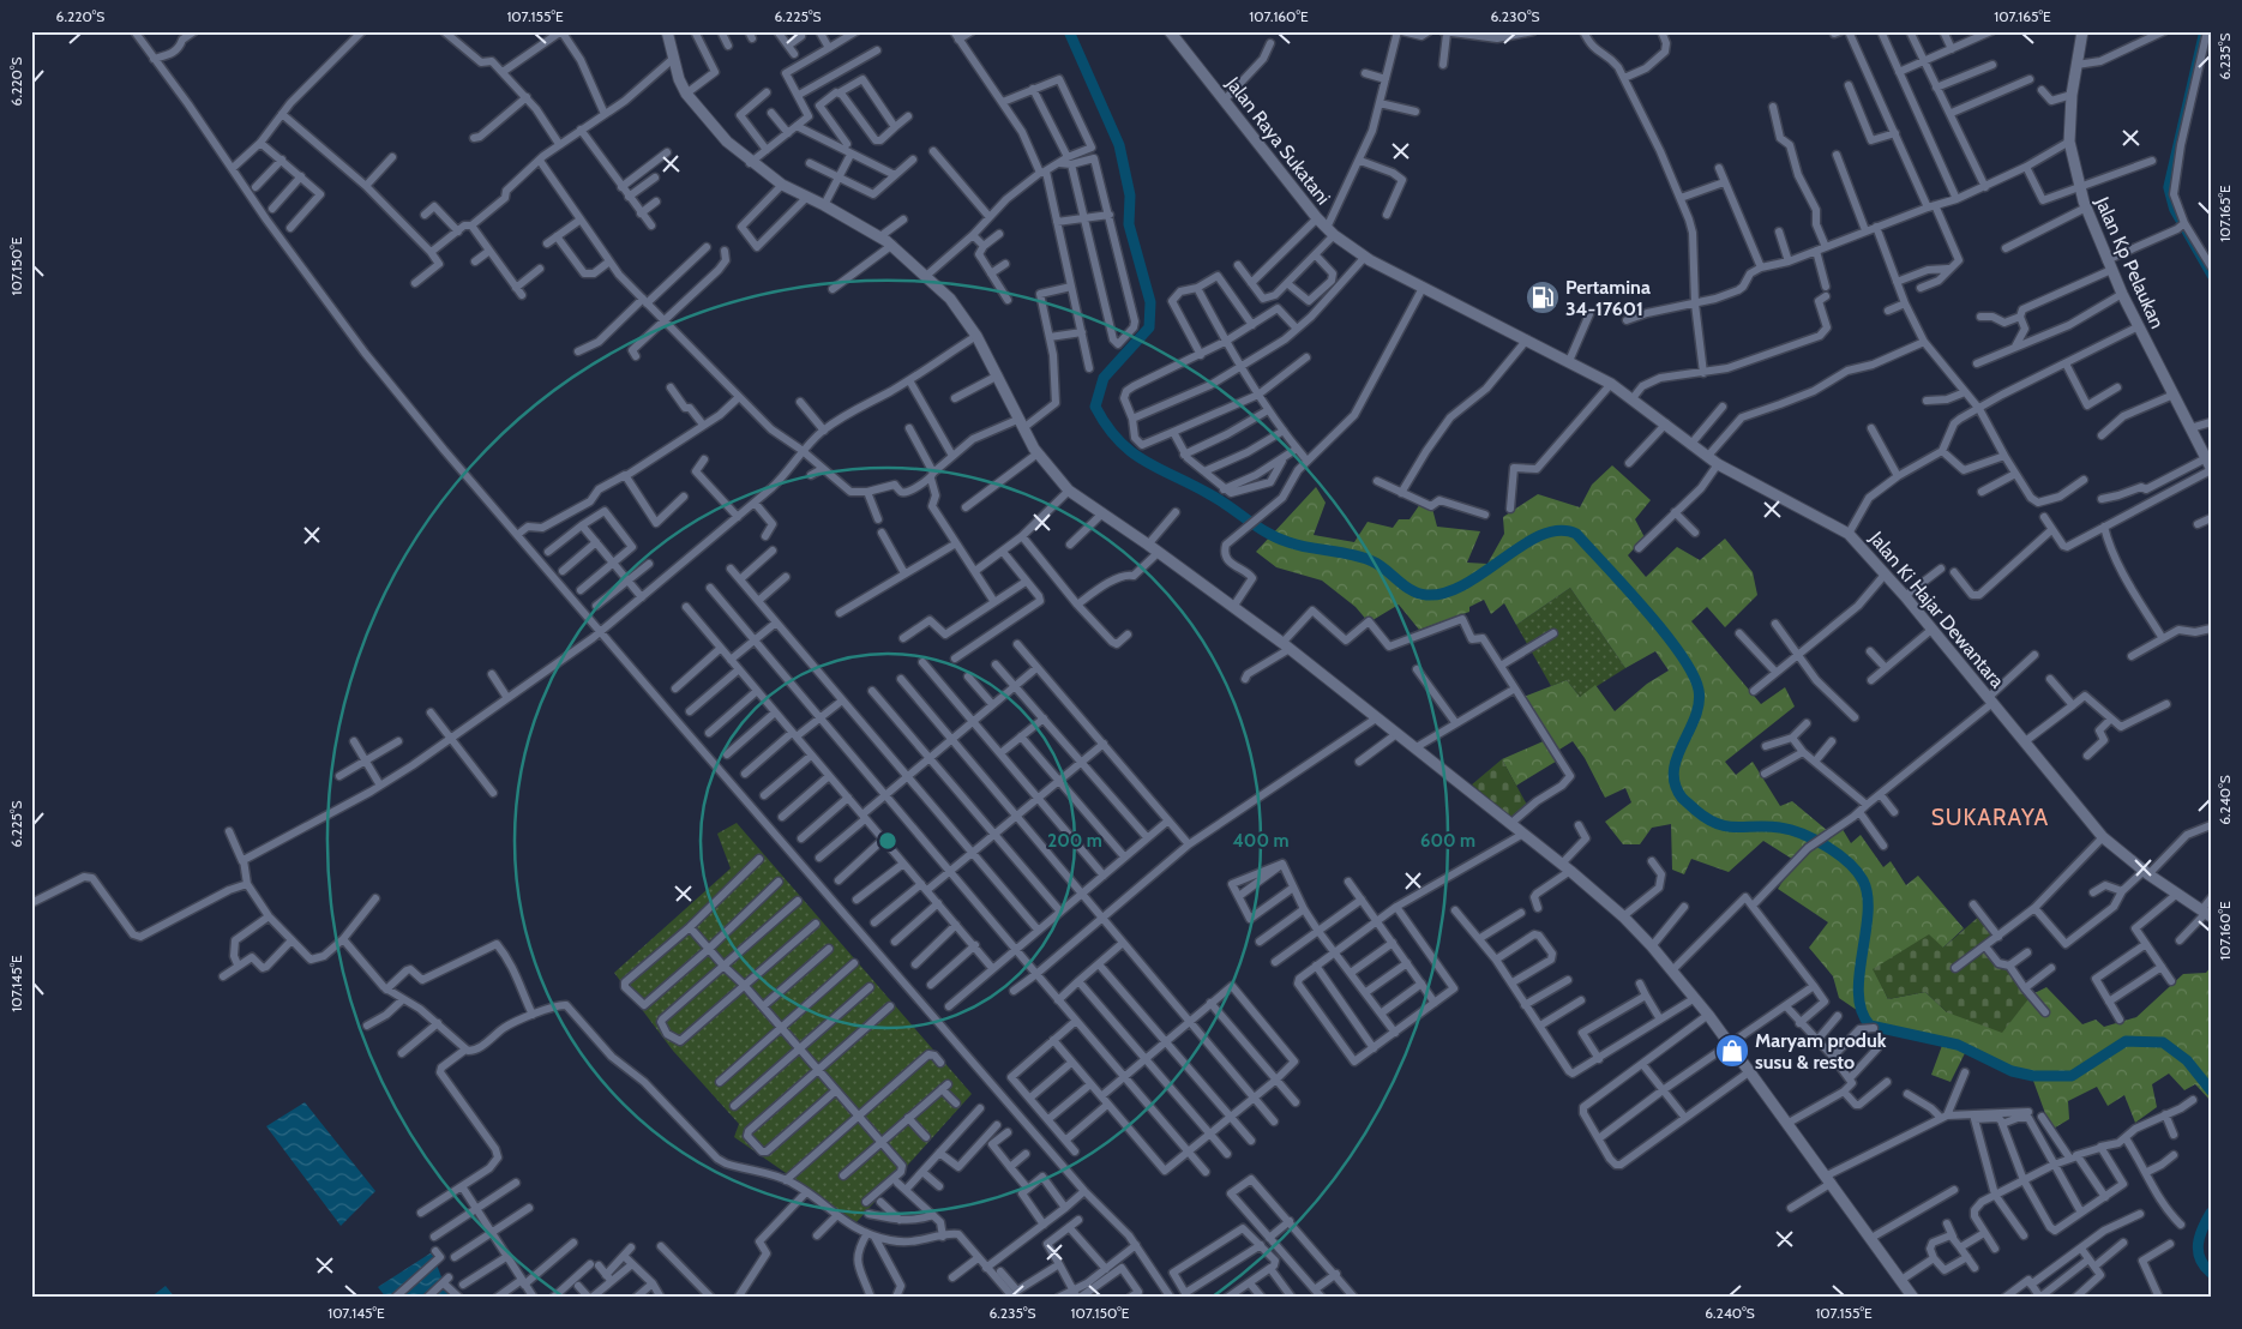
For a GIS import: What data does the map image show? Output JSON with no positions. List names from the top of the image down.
{
  "streets": {
    "street": ["Jalan Raya Sukatani", "Jalan Kp Pelaukan", "Jalan Ki Hajar Dewantara"]
  },
  "crossings": [
    ["Jalan Raya Sukatani", "Jalan Ki Hajar Dewantara"]
  ],
  "districts": ["SUKARAYA"],
  "places": {
    "fuel station": ["Pertamina 34-17601"],
    "shop": ["Maryam produk susu & resto"]
  },
  "coordinates": [
    "6.220°S",
    "107.155°E",
    "6.225°S",
    "107.160°E",
    "6.230°S",
    "107.165°E",
    "6.235°S",
    "107.150°E",
    "6.240°S",
    "107.145°E"
  ],
  "rings": ["200 m", "400 m", "600 m"]
}
